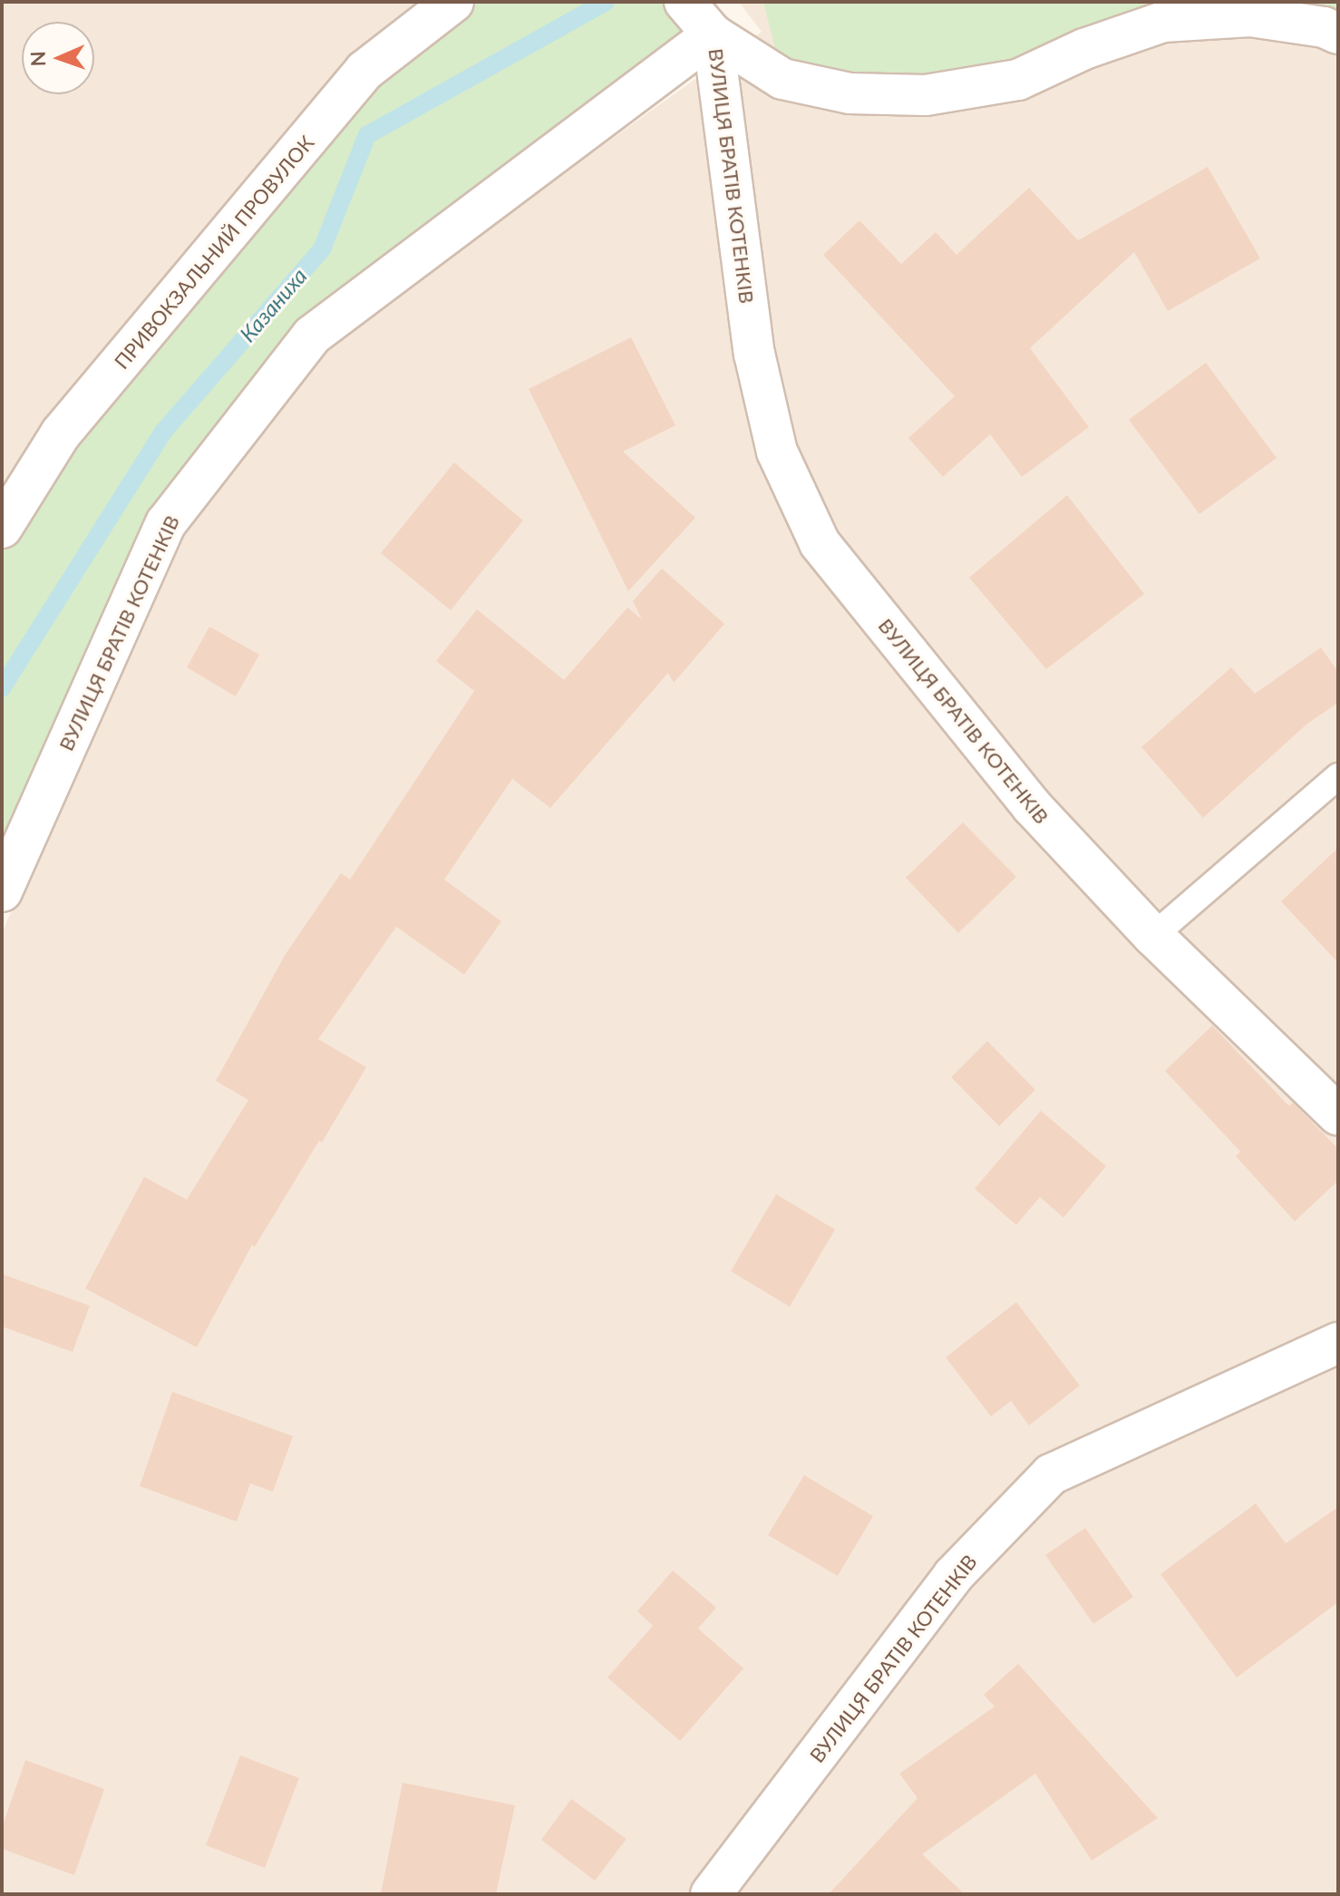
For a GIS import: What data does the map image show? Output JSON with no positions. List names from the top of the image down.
{
  "streets": {
    "street": ["ВУЛИЦЯ БРАТІВ КОТЕНКІВ", "ПРИВОКЗАЛЬНИЙ ПРОВУЛОК"]
  },
  "water": ["Казаниха"],
  "north": "left"
}
